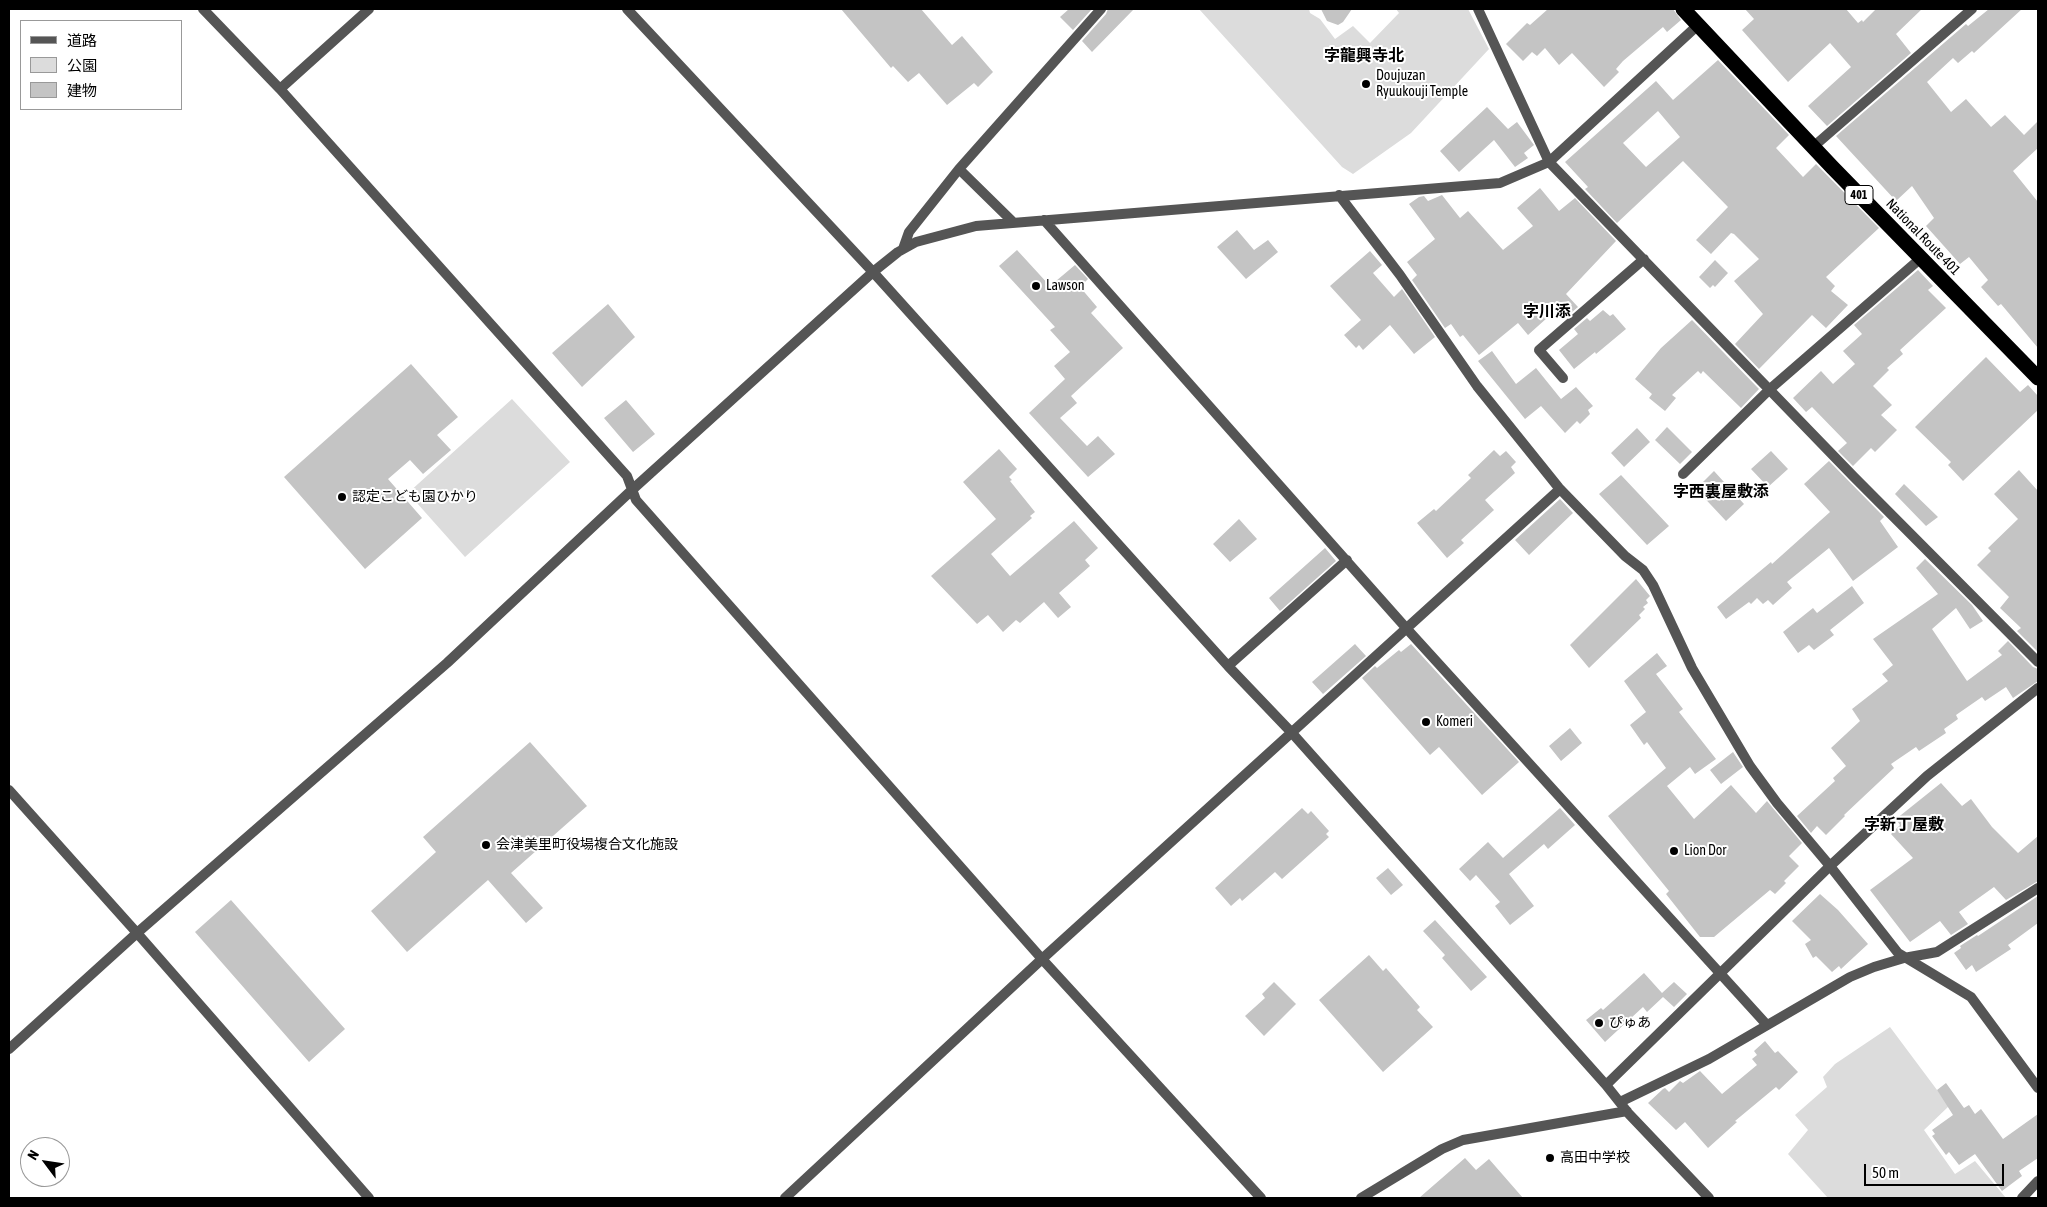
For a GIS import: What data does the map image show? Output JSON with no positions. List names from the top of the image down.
{
  "streets": {
    "highway": ["401", "National Route 401"]
  },
  "districts": [
    "字龍興寺北",
    "字川添",
    "字西裏屋敷添",
    "字新丁屋敷"
  ],
  "places": [
    "Doujuzan Ryuukouji Temple",
    "Lawson",
    "認定こども園ひかり",
    "Komeri",
    "会津美里町役場複合文化施設",
    "Lion Dor",
    "ぴゅあ",
    "高田中学校"
  ],
  "legend": ["道路", "公園", "建物"],
  "scale_bar": "50 m",
  "north": "top left"
}
